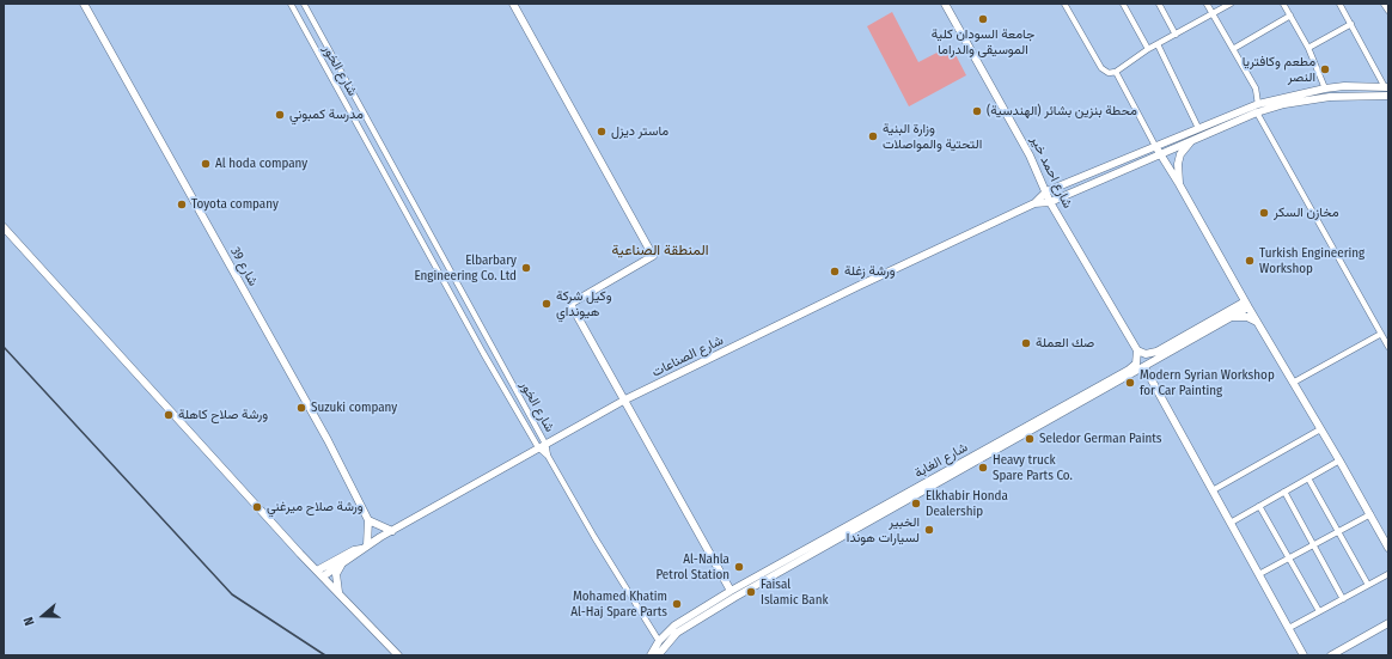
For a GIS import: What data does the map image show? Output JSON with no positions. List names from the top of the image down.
{
  "streets": {
    "street": [
      "شارع الخور",
      "شارع احمد خير",
      "شارع 39",
      "شارع الصناعات",
      "شارع الغابة"
    ]
  },
  "crossings": [
    ["شارع الخور", "شارع الصناعات"],
    ["شارع الخور", "شارع الغابة"],
    ["شارع احمد خير", "شارع الغابة"],
    ["شارع 39", "شارع الصناعات"]
  ],
  "districts": ["المنطقة الصناعية"],
  "places": [
    "جامعة السودان كلية الموسيقى والدراما",
    "مطعم وكافتريا النصر",
    "محطة بنزين بشائر (الهندسية)",
    "مدرسة كمبوني",
    "ماستر ديزل",
    "وزارة البنية التحتية والمواصلات",
    "Al hoda company",
    "Toyota company",
    "مخازن السكر",
    "Turkish Engineering Workshop",
    "Elbarbary Engineering Co. Ltd",
    "ورشة زغلة",
    "وكيل شركة هيونداي",
    "صك العملة",
    "Modern Syrian Workshop for Car Painting",
    "Suzuki company",
    "ورشة صلاح كاهلة",
    "Seledor German Paints",
    "Heavy truck Spare Parts Co.",
    "Elkhabir Honda Dealership",
    "ورشة صلاح ميرغني",
    "الخبير لسيارات هوندا",
    "Al-Nahla Petrol Station",
    "Faisal Islamic Bank",
    "Mohamed Khatim Al-Haj Spare Parts"
  ],
  "north": "left"
}
